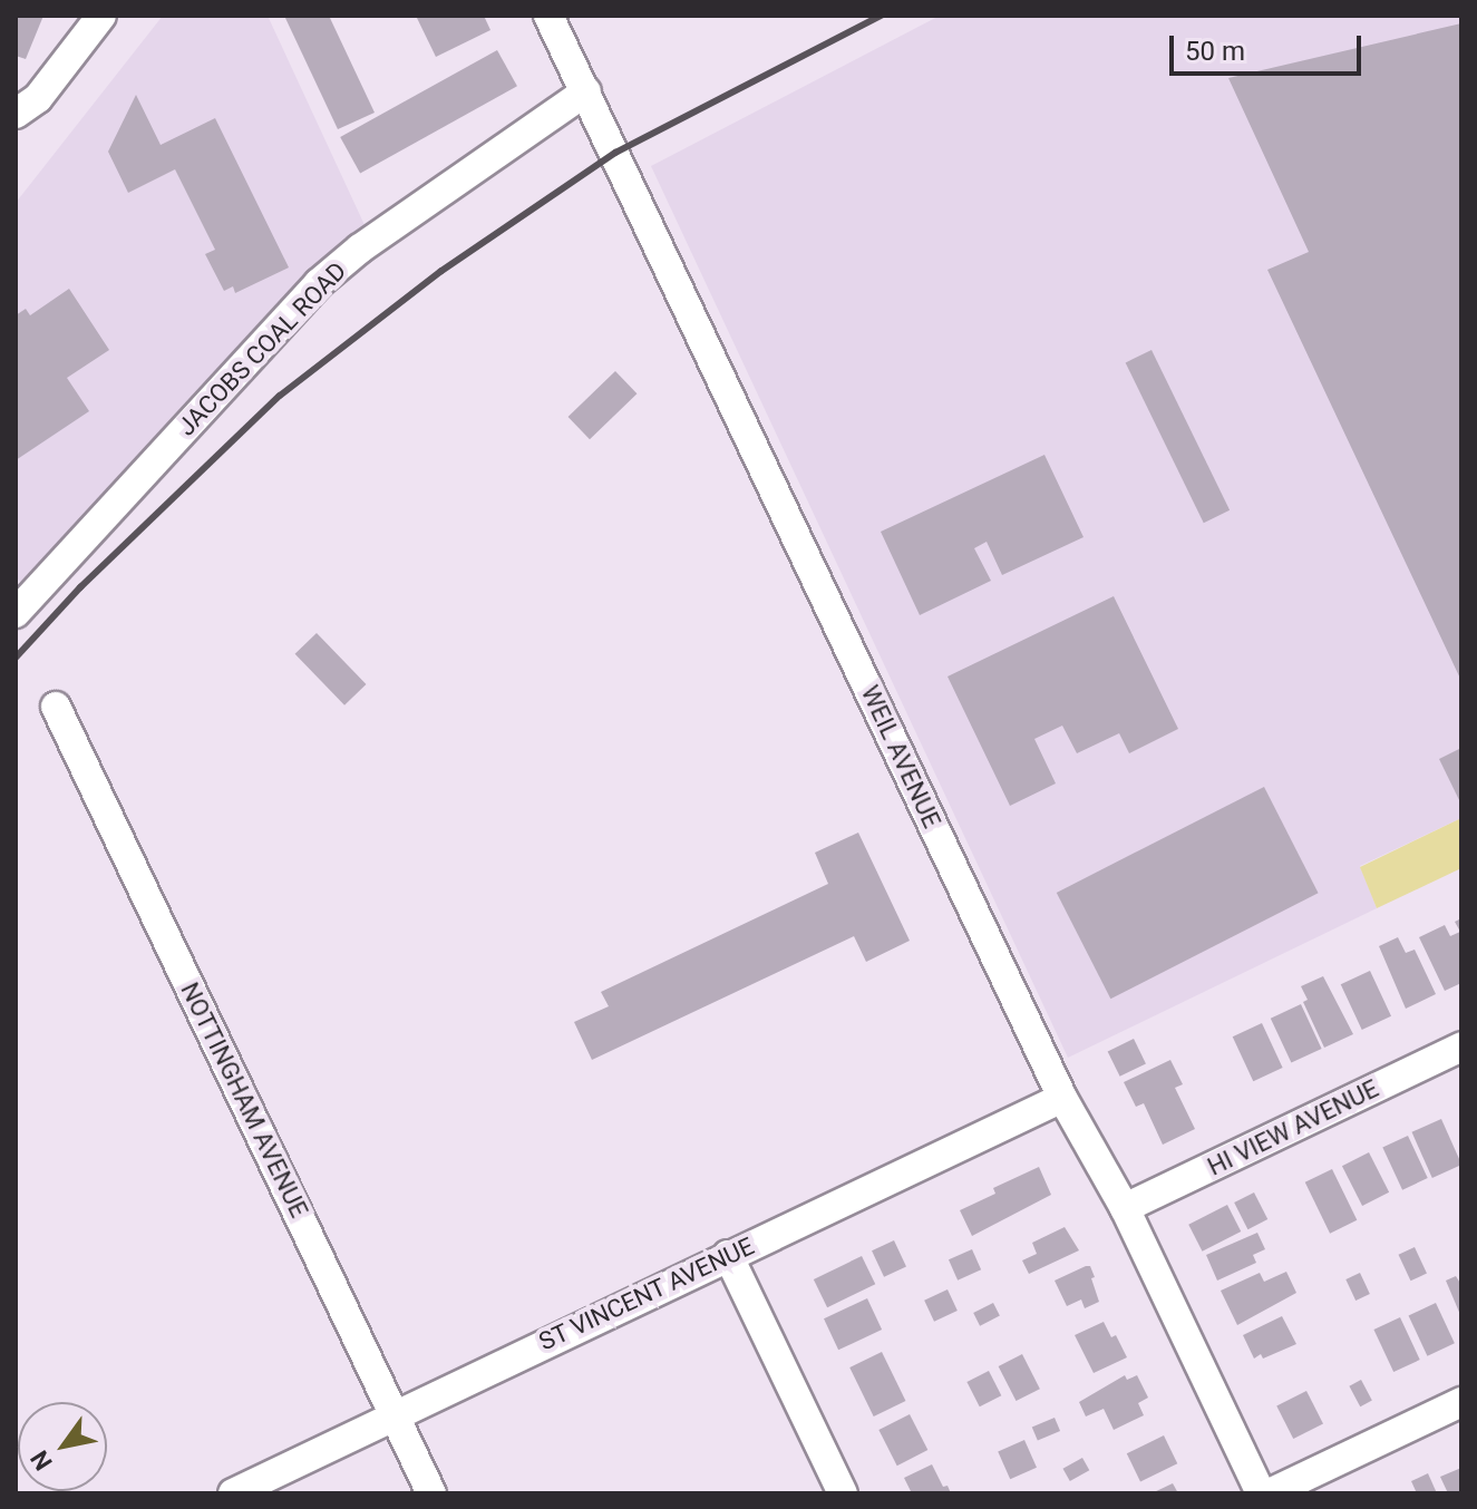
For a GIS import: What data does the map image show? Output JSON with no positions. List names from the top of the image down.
{
  "streets": {
    "street": [
      "JACOBS COAL ROAD",
      "WEIL AVENUE",
      "NOTTINGHAM AVENUE",
      "HI VIEW AVENUE",
      "ST VINCENT AVENUE"
    ]
  },
  "crossings": [
    ["JACOBS COAL ROAD", "WEIL AVENUE"],
    ["WEIL AVENUE", "HI VIEW AVENUE"],
    ["WEIL AVENUE", "ST VINCENT AVENUE"],
    ["NOTTINGHAM AVENUE", "ST VINCENT AVENUE"]
  ],
  "scale_bar": "50 m",
  "north": "bottom left"
}
